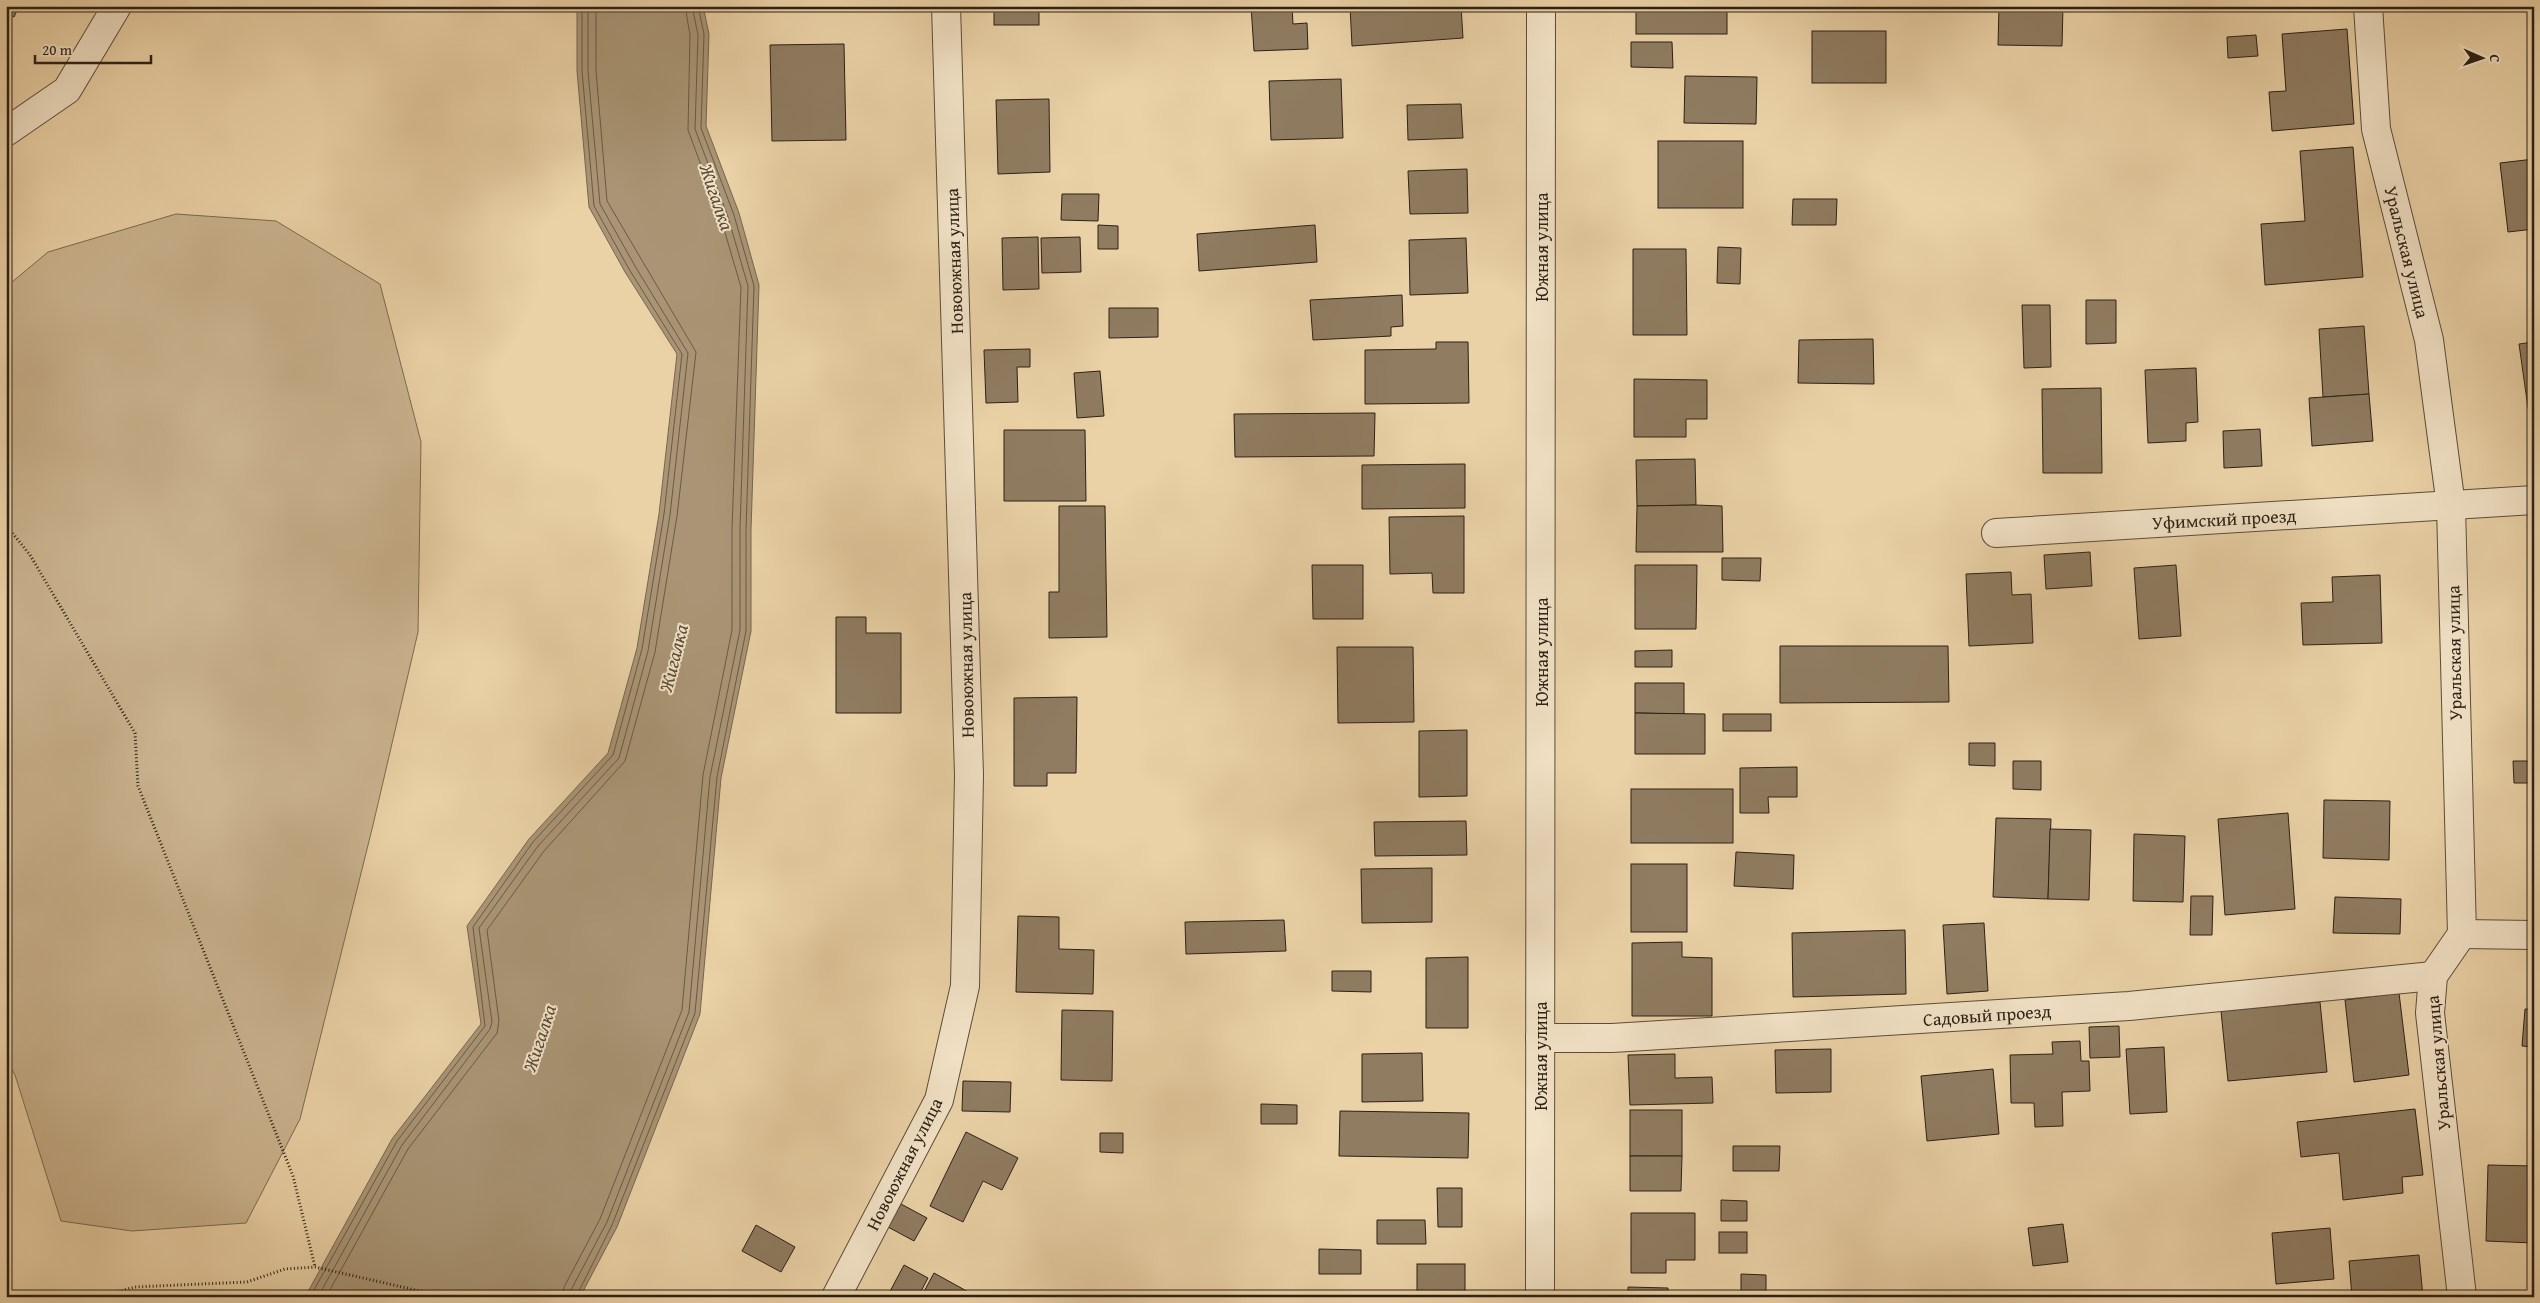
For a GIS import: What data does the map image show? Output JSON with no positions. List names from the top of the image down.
{
  "streets": {
    "street": [
      "Южная улица",
      "Уральская улица",
      "Новоюжная улица",
      "Уфимский проезд",
      "Садовый проезд"
    ]
  },
  "crossings": [
    ["Южная улица", "Садовый проезд"],
    ["Уральская улица", "Уфимский проезд"],
    ["Уральская улица", "Садовый проезд"]
  ],
  "water": ["Жигалка"],
  "scale_bar": "20 m",
  "north": "right"
}
